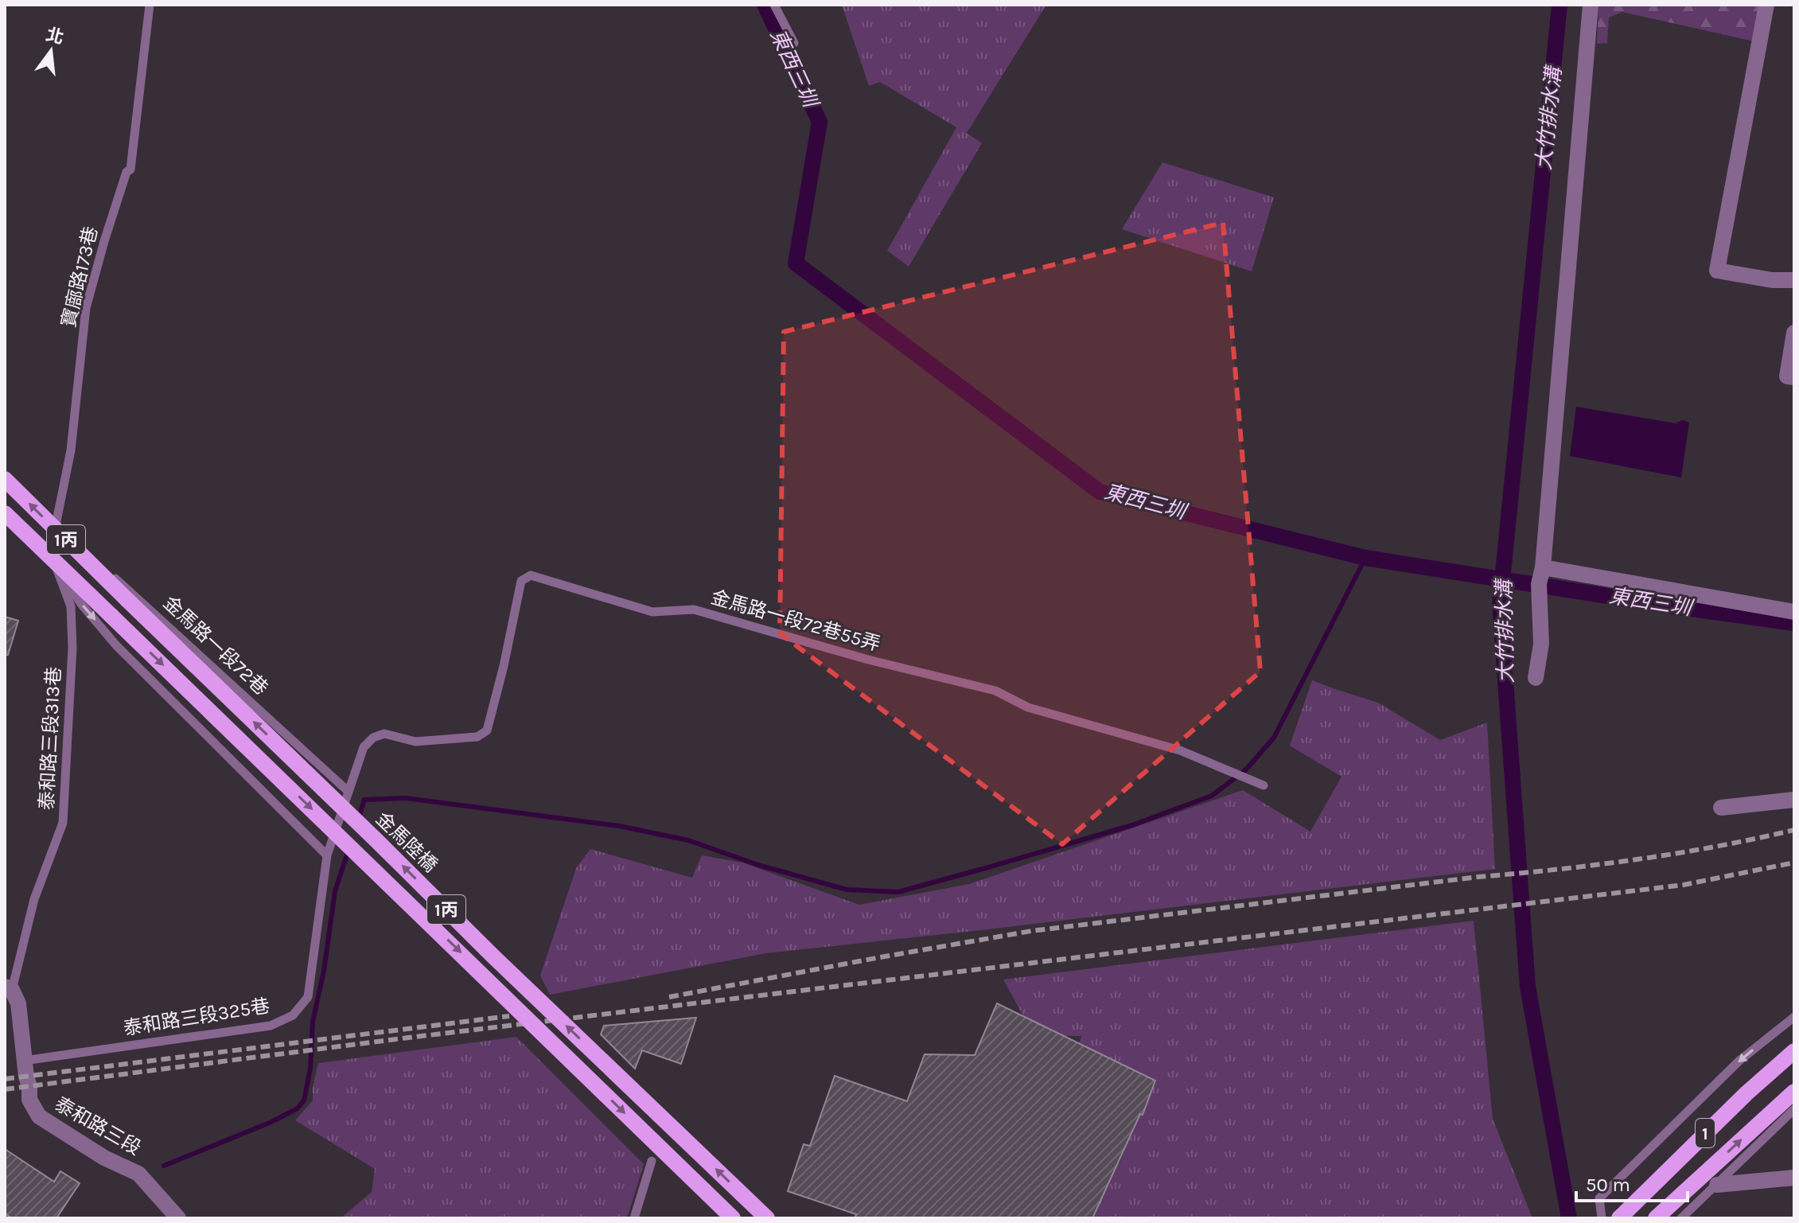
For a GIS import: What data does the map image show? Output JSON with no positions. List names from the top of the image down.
{
  "streets": {
    "main road": ["1丙", "金馬陸橋", "1"],
    "street": ["泰和路三段"],
    "lane": [
      "寶廍路173巷",
      "金馬路一段72巷55弄",
      "金馬路一段72巷",
      "泰和路三段313巷",
      "泰和路三段325巷"
    ]
  },
  "crossings": [
    ["寶廍路173巷", "1丙"],
    ["寶廍路173巷", "金馬路一段72巷"],
    ["寶廍路173巷", "泰和路三段313巷"],
    ["寶廍路173巷", "金馬陸橋"],
    ["1丙", "金馬路一段72巷"],
    ["1丙", "泰和路三段313巷"],
    ["1丙", "金馬陸橋"],
    ["金馬路一段72巷55弄", "金馬路一段72巷"],
    ["金馬路一段72巷55弄", "泰和路三段325巷"],
    ["金馬路一段72巷", "金馬陸橋"],
    ["金馬路一段72巷", "泰和路三段325巷"],
    ["泰和路三段313巷", "泰和路三段"],
    ["泰和路三段325巷", "泰和路三段"]
  ],
  "water": ["東西三圳", "大竹排水溝"],
  "scale_bar": "50 m",
  "north": "top"
}
